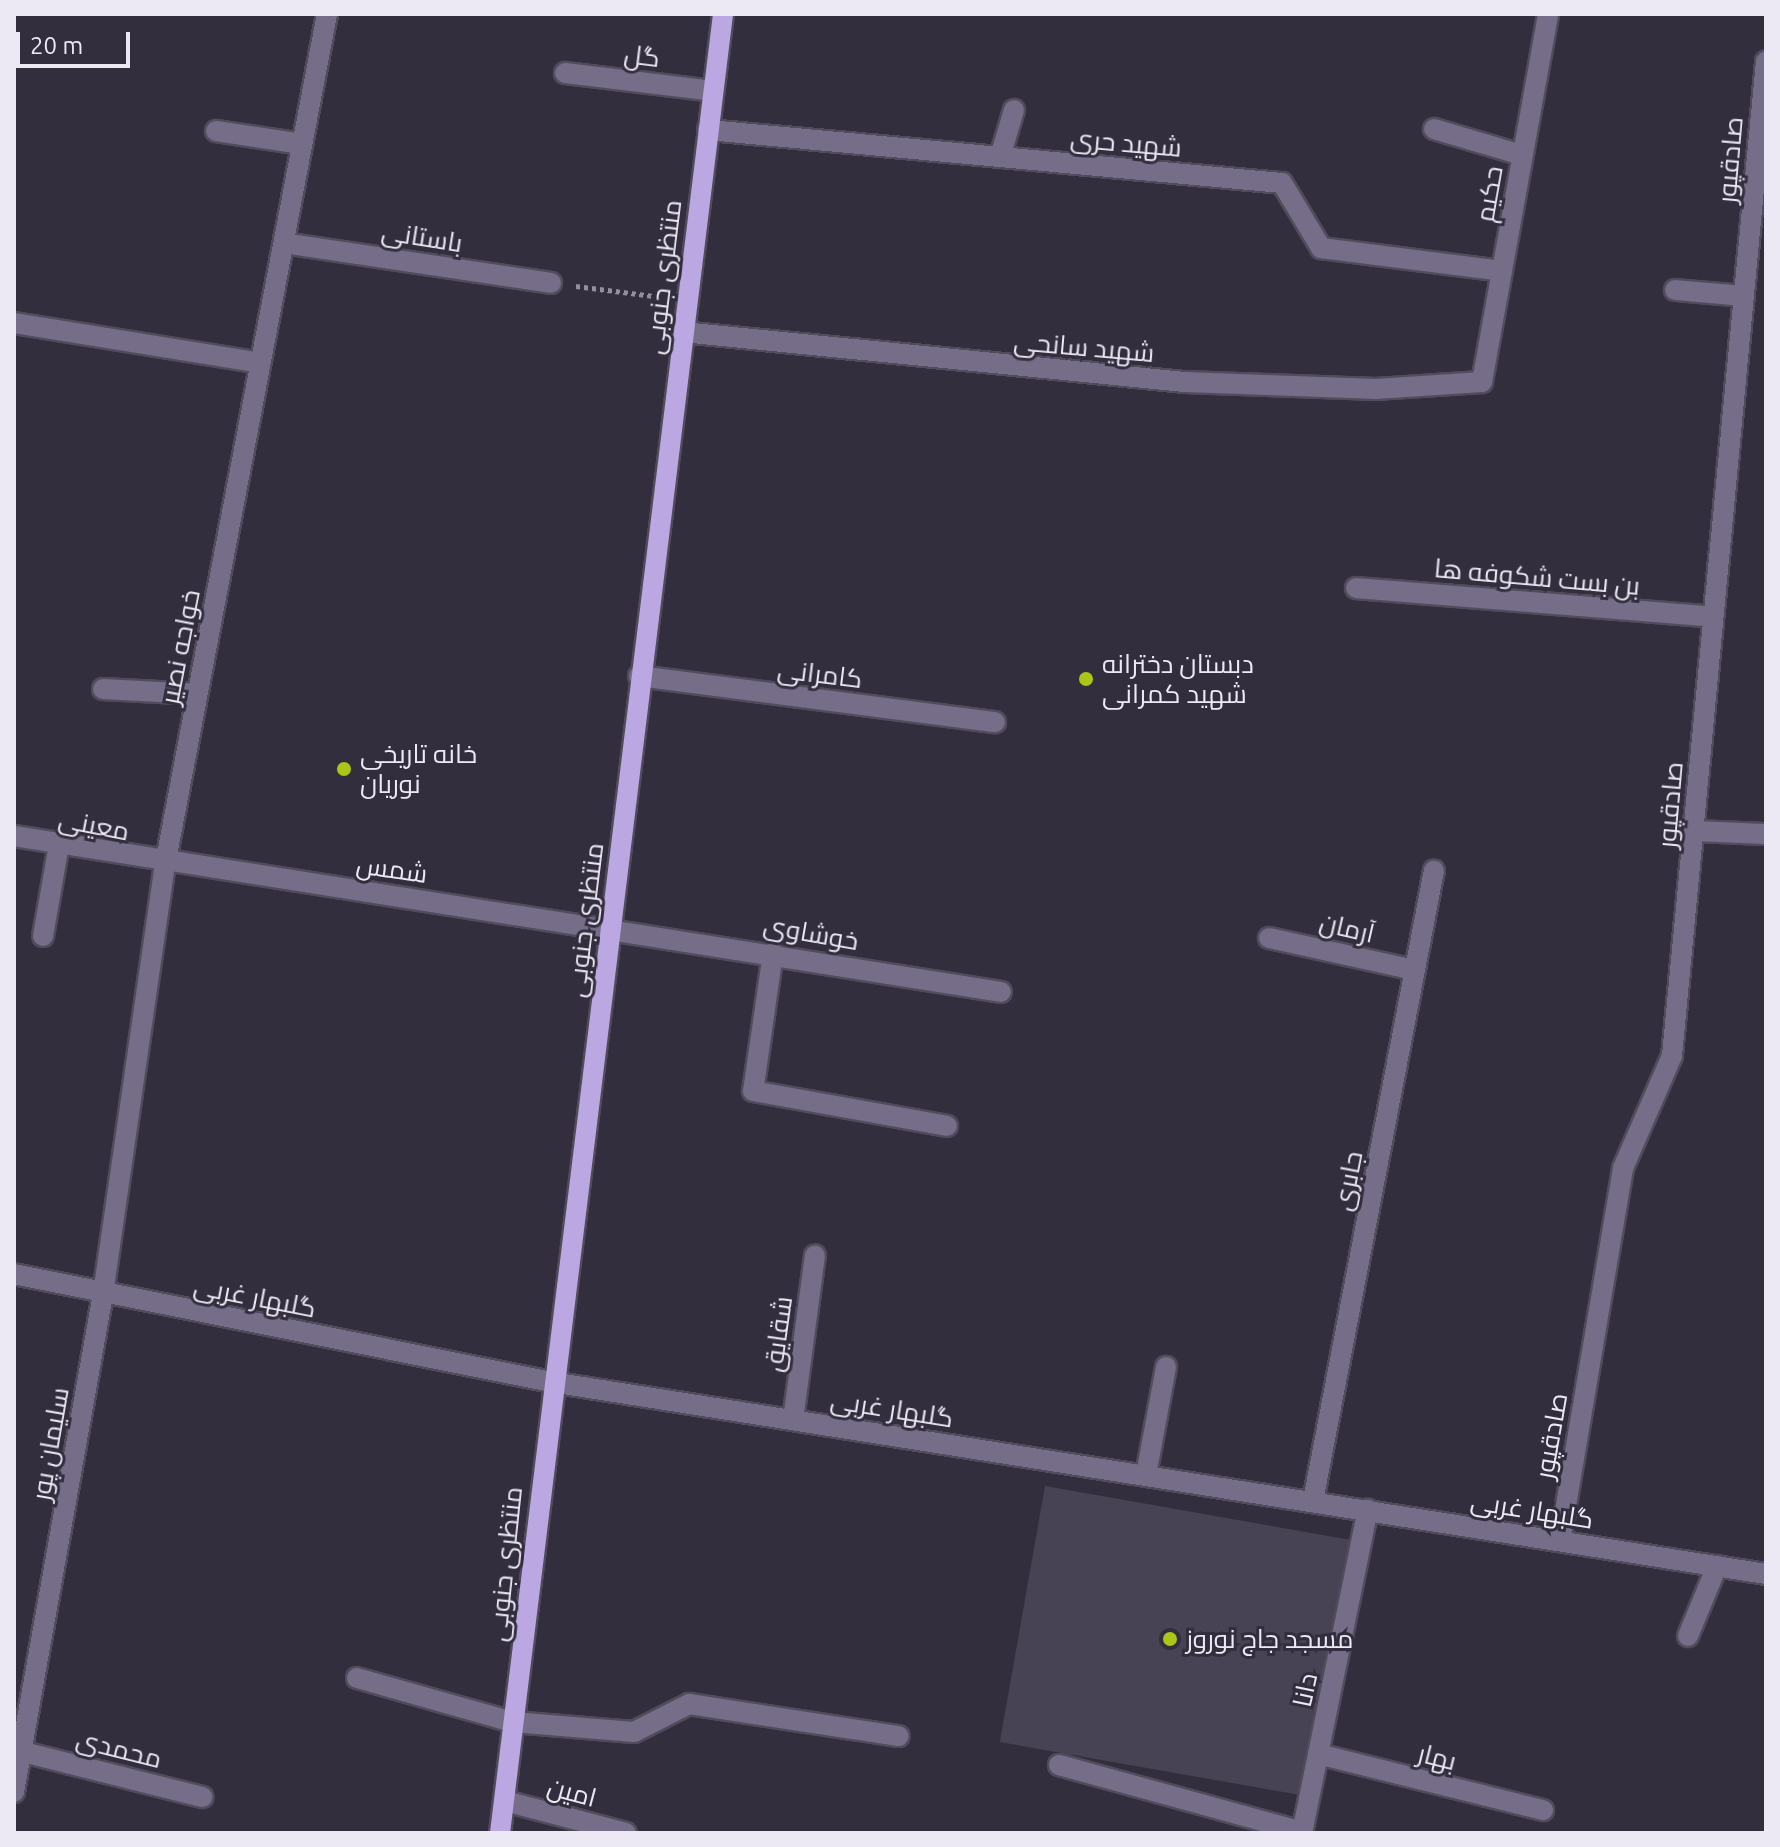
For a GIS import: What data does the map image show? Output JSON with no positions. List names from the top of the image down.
{
  "streets": {
    "main road": ["منتظری جنوبی"],
    "street": [
      "گل",
      "شهید حری",
      "صادقپور",
      "حکیم",
      "باستانی",
      "شهید سانحی",
      "بن بست شکوفه ها",
      "خواجه نصیر",
      "کامرانی",
      "معینی",
      "شمس",
      "آرمان",
      "خوشاوی",
      "جابری",
      "گلبهار غربی",
      "شقایق",
      "سلیمان پور",
      "دانا",
      "محمدی",
      "بهار",
      "امین"
    ]
  },
  "crossings": [
    ["گل", "منتظری جنوبی"],
    ["شهید حری", "حکیم"],
    ["شهید حری", "منتظری جنوبی"],
    ["صادقپور", "بن بست شکوفه ها"],
    ["صادقپور", "گلبهار غربی"],
    ["حکیم", "شهید سانحی"],
    ["باستانی", "خواجه نصیر"],
    ["منتظری جنوبی", "شهید سانحی"],
    ["منتظری جنوبی", "کامرانی"],
    ["منتظری جنوبی", "شمس"],
    ["منتظری جنوبی", "خوشاوی"],
    ["منتظری جنوبی", "گلبهار غربی"],
    ["منتظری جنوبی", "امین"],
    ["خواجه نصیر", "معینی"],
    ["خواجه نصیر", "شمس"],
    ["خواجه نصیر", "گلبهار غربی"],
    ["خواجه نصیر", "سلیمان پور"],
    ["معینی", "شمس"],
    ["شمس", "خوشاوی"],
    ["آرمان", "جابری"],
    ["جابری", "گلبهار غربی"],
    ["گلبهار غربی", "شقایق"],
    ["گلبهار غربی", "سلیمان پور"],
    ["گلبهار غربی", "دانا"],
    ["سلیمان پور", "محمدی"],
    ["دانا", "بهار"]
  ],
  "places": ["دبستان دخترانه شهید کمرانی", "خانه تاریخی نوریان", "مسجد جاج نوروز"],
  "scale_bar": "20 m"
}
